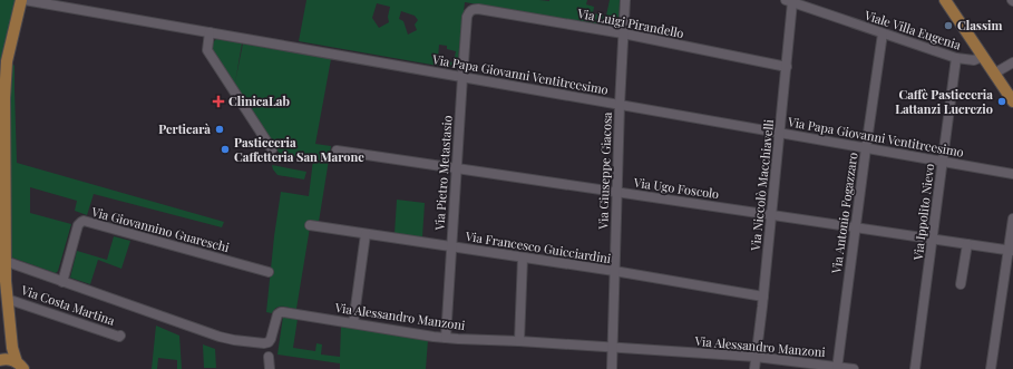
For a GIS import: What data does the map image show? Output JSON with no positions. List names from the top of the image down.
{
  "streets": {
    "main road": ["Via Costa Martina"],
    "street": [
      "Via Luigi Pirandello",
      "Viale Villa Eugenia",
      "Via Papa Giovanni Ventitreesimo",
      "Via Giuseppe Giacosa",
      "Via Pietro Metastasio",
      "Via Niccolò Macchiavelli",
      "Via Ugo Foscolo",
      "Via Ippolito Nievo",
      "Via Antonio Fogazzaro",
      "Via Giovannino Guareschi",
      "Via Francesco Guicciardini",
      "Via Alessandro Manzoni"
    ]
  },
  "crossings": [
    ["Via Luigi Pirandello", "Via Giuseppe Giacosa"],
    ["Via Luigi Pirandello", "Via Pietro Metastasio"],
    ["Via Luigi Pirandello", "Via Niccolò Macchiavelli"],
    ["Viale Villa Eugenia", "Via Niccolò Macchiavelli"],
    ["Viale Villa Eugenia", "Via Ippolito Nievo"],
    ["Viale Villa Eugenia", "Via Antonio Fogazzaro"],
    ["Via Papa Giovanni Ventitreesimo", "Via Giuseppe Giacosa"],
    ["Via Papa Giovanni Ventitreesimo", "Via Pietro Metastasio"],
    ["Via Papa Giovanni Ventitreesimo", "Via Niccolò Macchiavelli"],
    ["Via Papa Giovanni Ventitreesimo", "Via Ippolito Nievo"],
    ["Via Papa Giovanni Ventitreesimo", "Via Antonio Fogazzaro"],
    ["Via Papa Giovanni Ventitreesimo", "Via Costa Martina"],
    ["Via Giuseppe Giacosa", "Via Ugo Foscolo"],
    ["Via Giuseppe Giacosa", "Via Francesco Guicciardini"],
    ["Via Giuseppe Giacosa", "Via Alessandro Manzoni"],
    ["Via Pietro Metastasio", "Via Ugo Foscolo"],
    ["Via Pietro Metastasio", "Via Francesco Guicciardini"],
    ["Via Pietro Metastasio", "Via Alessandro Manzoni"],
    ["Via Niccolò Macchiavelli", "Via Ugo Foscolo"],
    ["Via Niccolò Macchiavelli", "Via Francesco Guicciardini"],
    ["Via Niccolò Macchiavelli", "Via Alessandro Manzoni"],
    ["Via Ugo Foscolo", "Via Ippolito Nievo"],
    ["Via Ugo Foscolo", "Via Antonio Fogazzaro"],
    ["Via Antonio Fogazzaro", "Via Alessandro Manzoni"],
    ["Via Giovannino Guareschi", "Via Alessandro Manzoni"],
    ["Via Costa Martina", "Via Alessandro Manzoni"]
  ],
  "places": {
    "other": [
      "Classim",
      "Caffè Pasticceria Lattanzi Lucrezio",
      "Perticarà",
      "Pasticceria Caffetteria San Marone"
    ],
    "health": ["ClinicaLab"]
  }
}
